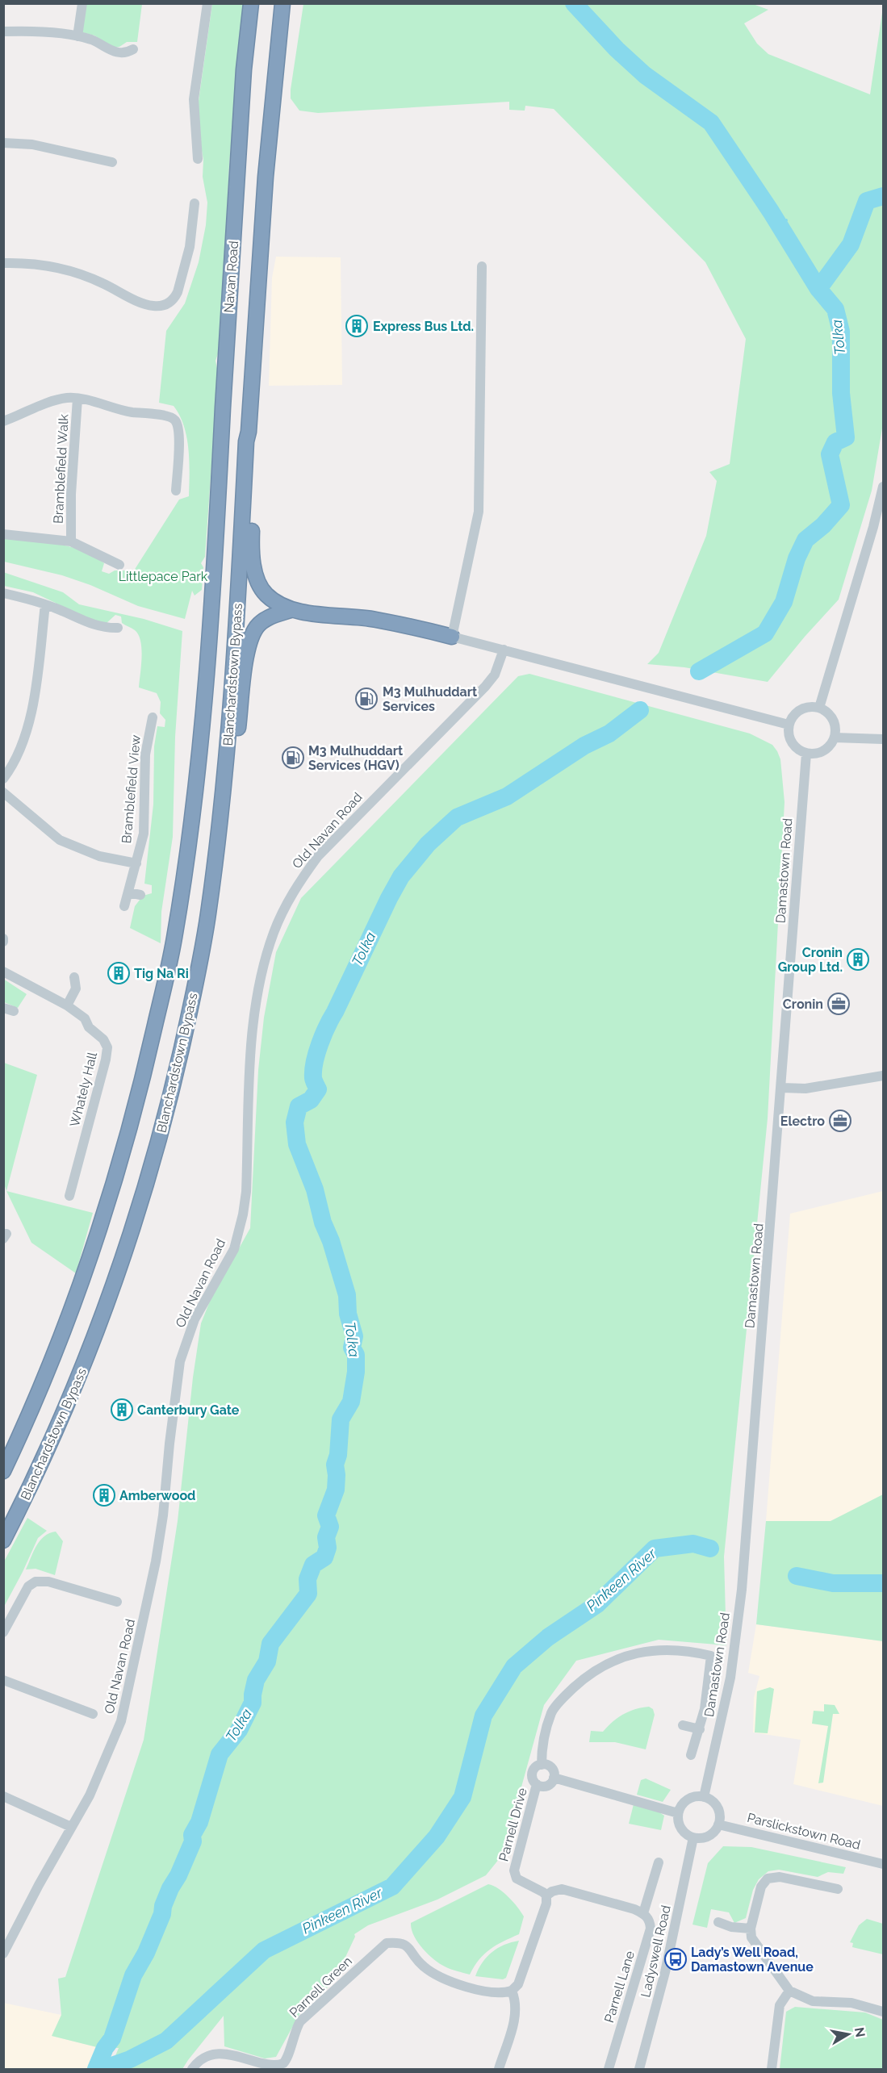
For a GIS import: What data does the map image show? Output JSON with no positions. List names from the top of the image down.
{
  "streets": {
    "highway": ["Navan Road", "Blanchardstown Bypass"],
    "street": [
      "Bramblefield Walk",
      "Bramblefield View",
      "Old Navan Road",
      "Damastown Road",
      "Whately Hall",
      "Parnell Drive",
      "Parslickstown Road",
      "Ladyswell Road",
      "Parnell Green",
      "Parnell Lane"
    ]
  },
  "crossings": [
    ["Navan Road", "Blanchardstown Bypass"],
    ["Damastown Road", "Parslickstown Road"],
    ["Damastown Road", "Ladyswell Road"],
    ["Parslickstown Road", "Ladyswell Road"]
  ],
  "water": ["Tolka", "Pinkeen River"],
  "parks": ["Littlepace Park"],
  "places": {
    "building": [
      "Express Bus Ltd.",
      "Cronin Group Ltd.",
      "Tig Na Ri",
      "Canterbury Gate",
      "Amberwood"
    ],
    "fuel station": ["M3 Mulhuddart Services", "M3 Mulhuddart Services (HGV)"],
    "office": ["Cronin", "Electro"],
    "bus stop": ["Lady’s Well Road, Damastown Avenue"]
  },
  "north": "right"
}
